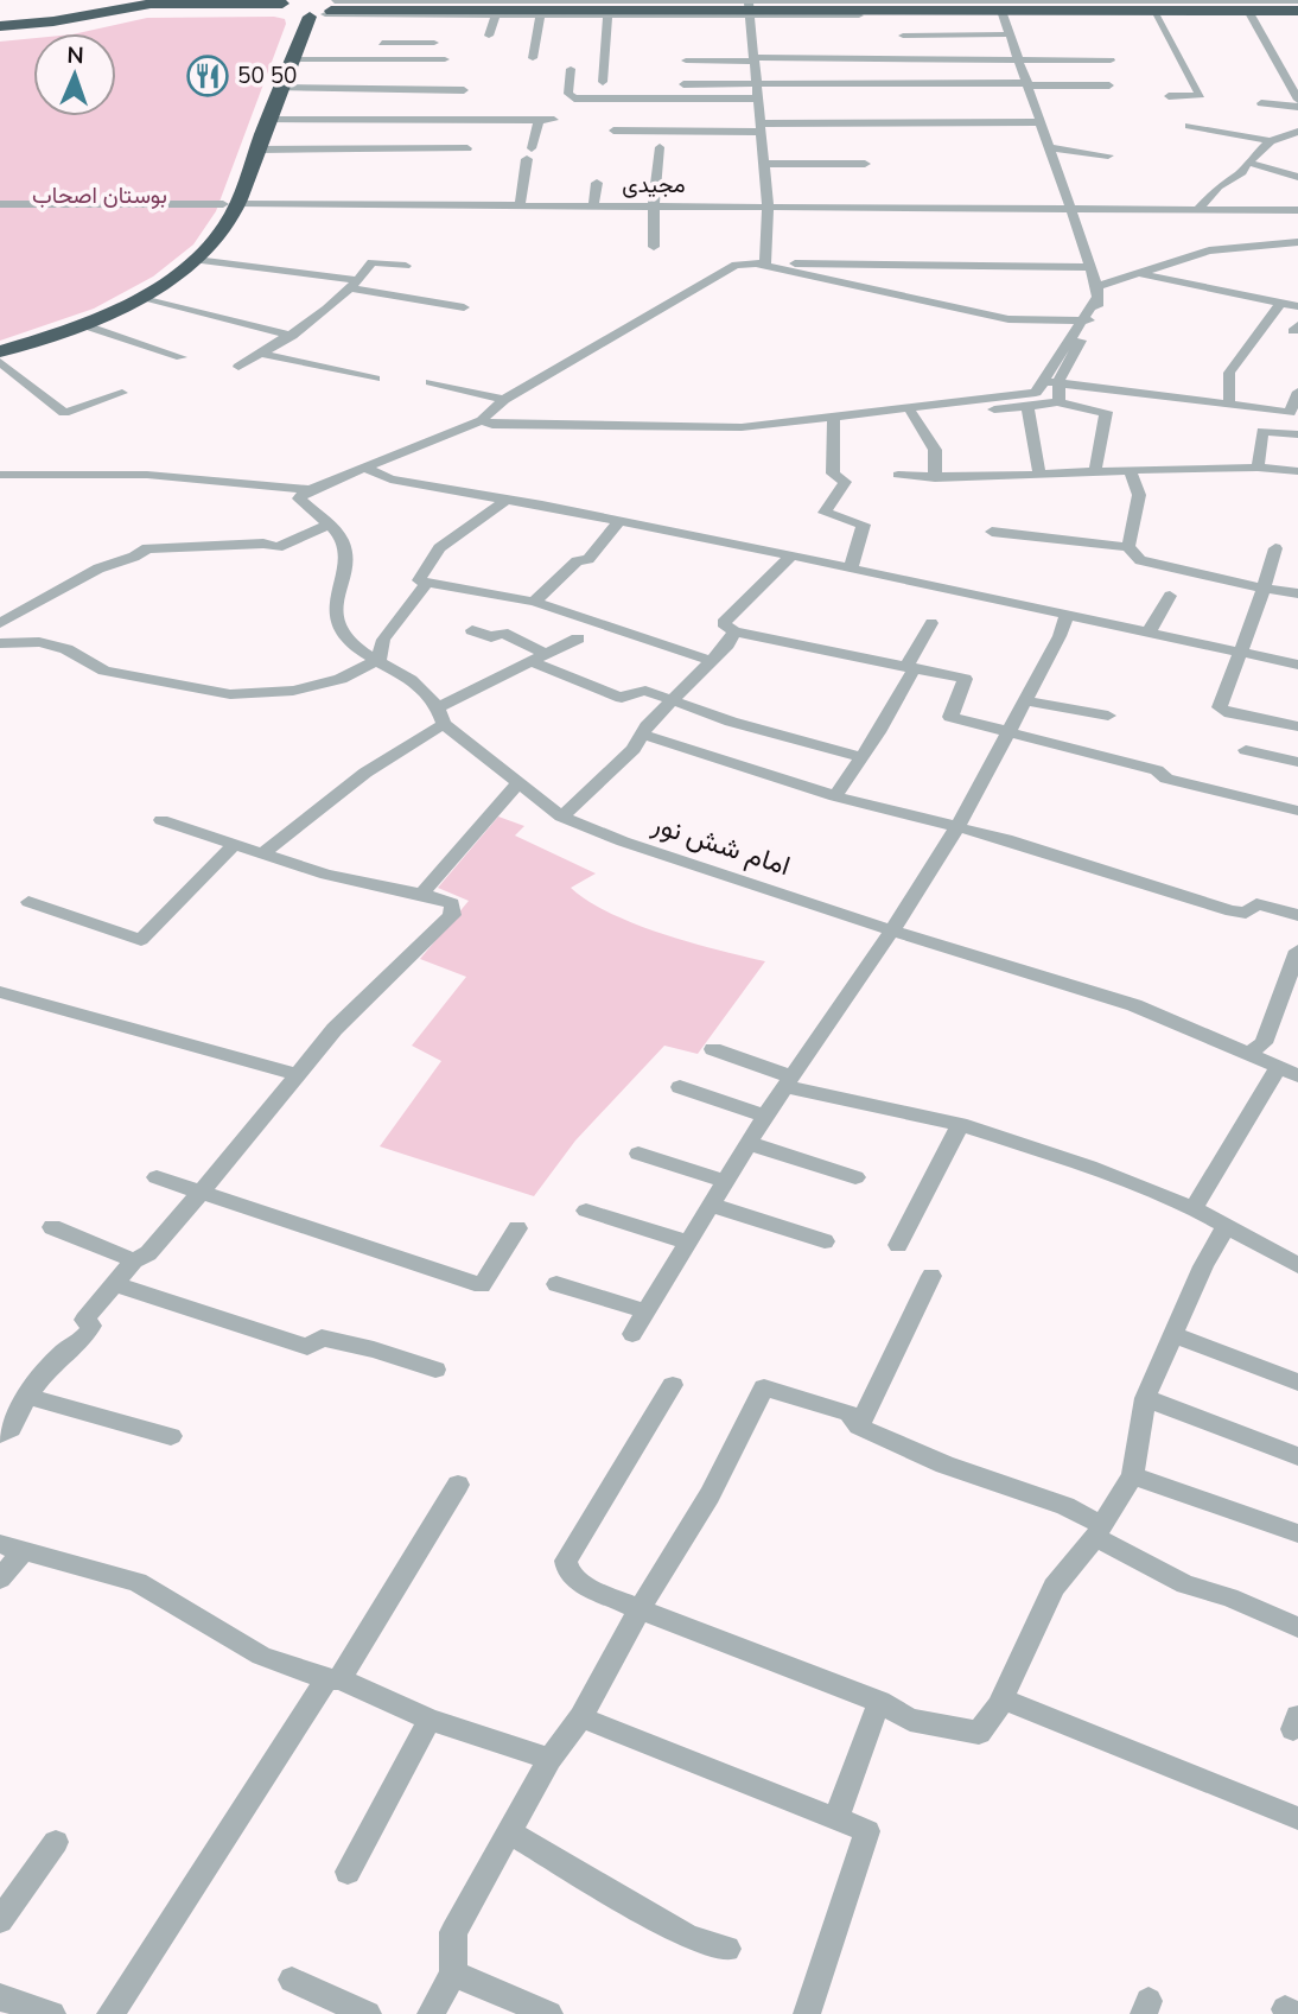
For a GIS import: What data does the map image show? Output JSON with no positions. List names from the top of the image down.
{
  "streets": {
    "street": ["مجیدی", "امام شش نور"]
  },
  "parks": ["بوستان اصحاب"],
  "places": {
    "restaurant": ["50 50"]
  },
  "north": "top"
}
